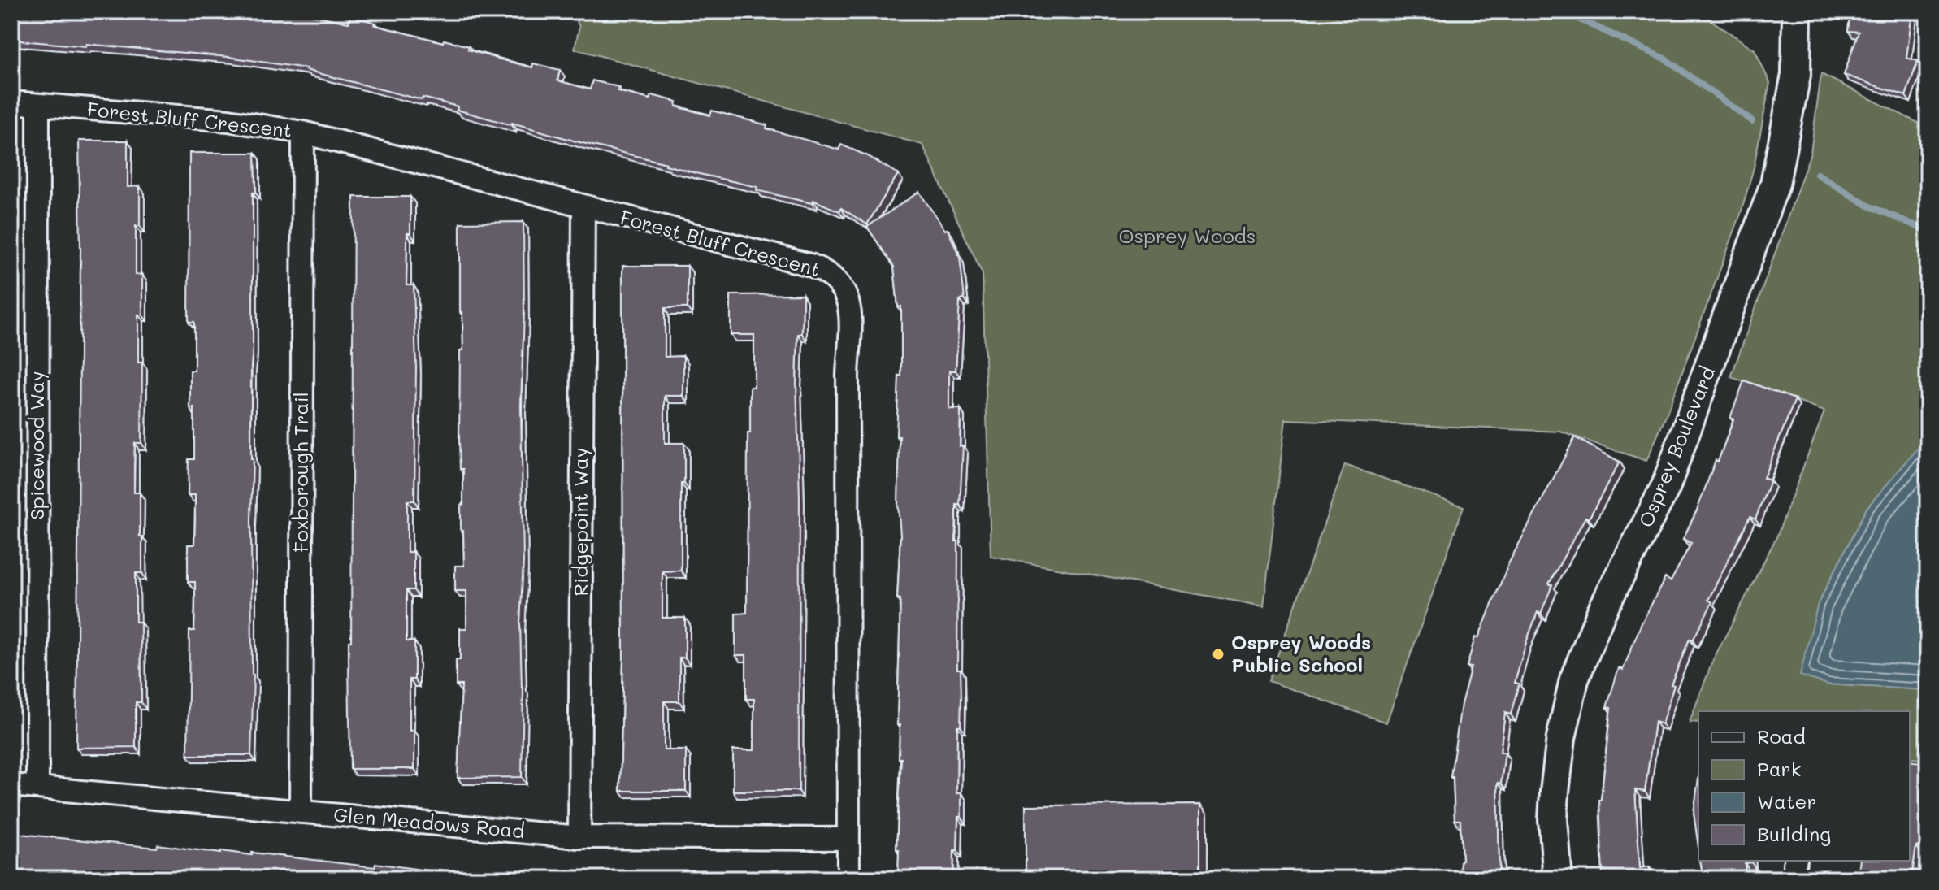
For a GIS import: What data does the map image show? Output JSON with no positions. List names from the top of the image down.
{
  "streets": {
    "street": [
      "Forest Bluff Crescent",
      "Spicewood Way",
      "Osprey Boulevard",
      "Foxborough Trail",
      "Ridgepoint Way",
      "Glen Meadows Road"
    ]
  },
  "crossings": [
    ["Forest Bluff Crescent", "Spicewood Way"],
    ["Forest Bluff Crescent", "Foxborough Trail"],
    ["Forest Bluff Crescent", "Ridgepoint Way"],
    ["Forest Bluff Crescent", "Glen Meadows Road"],
    ["Spicewood Way", "Glen Meadows Road"],
    ["Foxborough Trail", "Glen Meadows Road"],
    ["Ridgepoint Way", "Glen Meadows Road"]
  ],
  "parks": ["Osprey Woods"],
  "places": ["Osprey Woods Public School"],
  "legend": [
    "Road",
    "Park",
    "Water",
    "Building"
  ]
}
